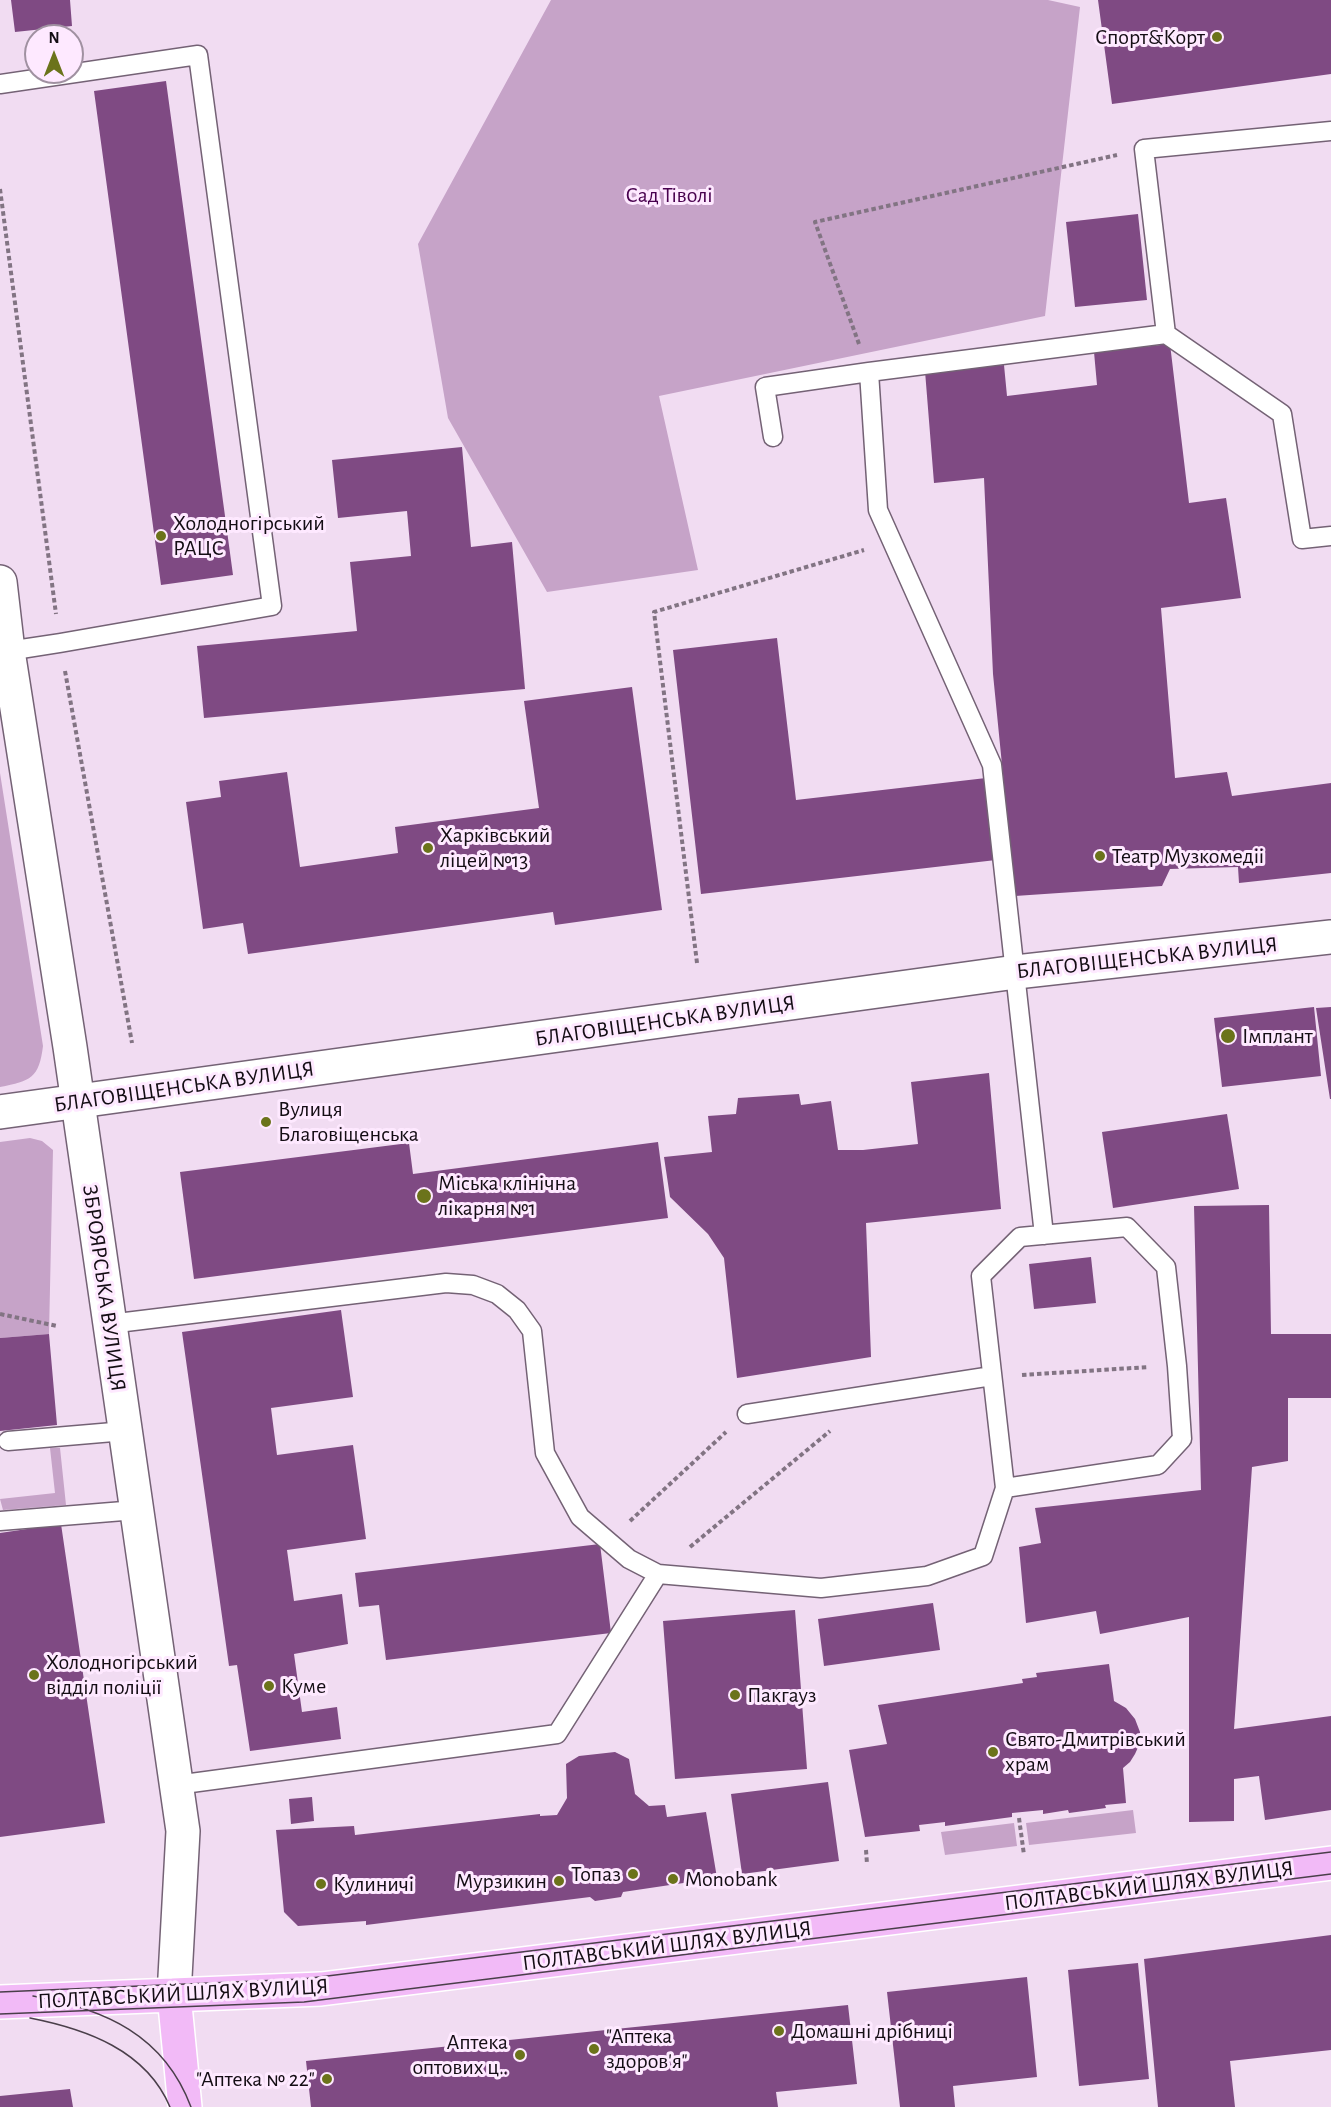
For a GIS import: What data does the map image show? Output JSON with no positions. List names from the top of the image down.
{
  "streets": {
    "main road": ["ПОЛТАВСЬКИЙ ШЛЯХ ВУЛИЦЯ"],
    "street": ["БЛАГОВІЩЕНСЬКА ВУЛИЦЯ", "ЗБРОЯРСЬКА ВУЛИЦЯ"]
  },
  "crossings": [
    ["БЛАГОВІЩЕНСЬКА ВУЛИЦЯ", "ЗБРОЯРСЬКА ВУЛИЦЯ"],
    ["ЗБРОЯРСЬКА ВУЛИЦЯ", "ПОЛТАВСЬКИЙ ШЛЯХ ВУЛИЦЯ"]
  ],
  "parks": ["Сад Тіволі"],
  "places": [
    "Спорт&Корт",
    "Холодногірський РАЦС",
    "Харківський ліцей №13",
    "Театр Музкомедіі",
    "Імплант",
    "Вулиця Благовіщенська",
    "Міська клінічна лікарня №1",
    "Холодногірський відділ поліції",
    "Куме",
    "Пакгауз",
    "Свято-Дмитрівський храм",
    "Топаз",
    "Monobank",
    "Мурзикин",
    "Кулиничі",
    "Домашні дрібниці",
    "\"Аптека здоров'я\"",
    "Аптека оптових ц‥",
    "\"Аптека № 22\""
  ],
  "north": "top"
}
